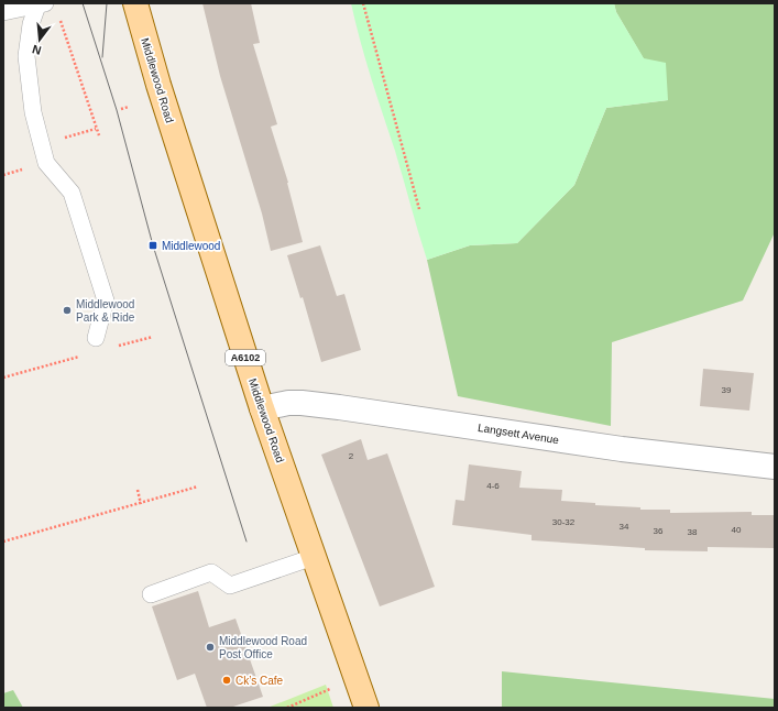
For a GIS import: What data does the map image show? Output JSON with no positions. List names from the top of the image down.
{
  "streets": {
    "main road": ["Middlewood Road", "A6102"],
    "street": ["Langsett Avenue"]
  },
  "crossings": [
    ["Middlewood Road", "Langsett Avenue"]
  ],
  "places": {
    "transit": ["Middlewood"],
    "other": ["Middlewood Park & Ride", "Middlewood Road Post Office", "Ck’s Cafe"]
  },
  "house_numbers": [
    "39",
    "2",
    "4-6",
    "30-32",
    "34",
    "40",
    "36",
    "38"
  ],
  "north": "bottom"
}
